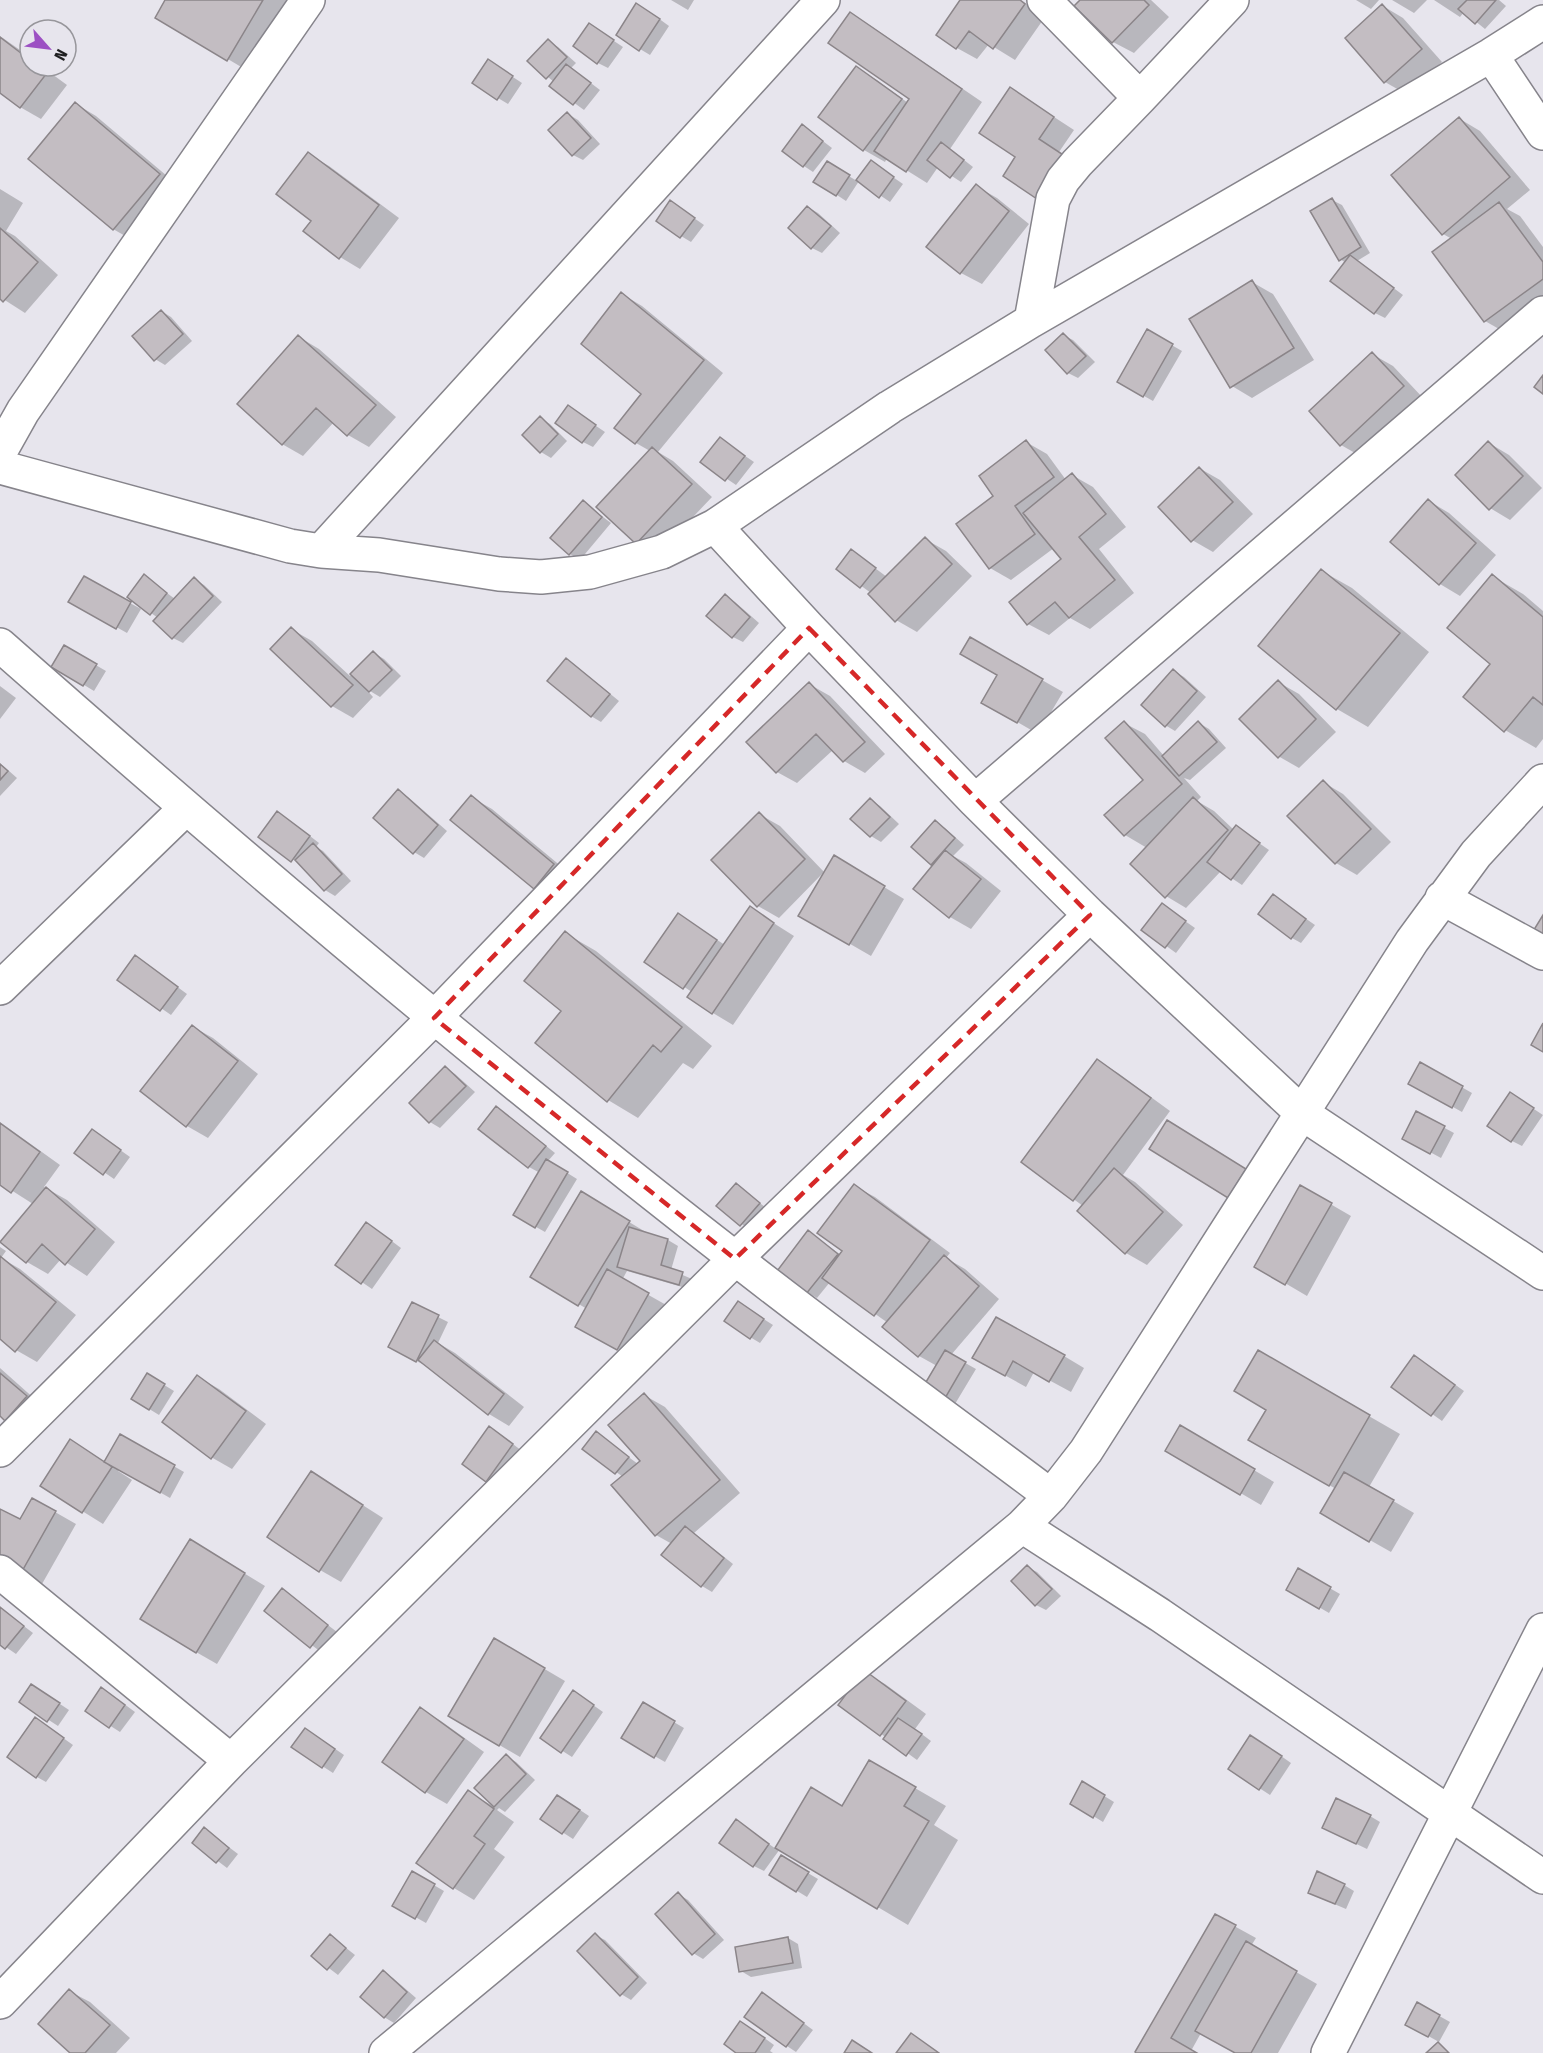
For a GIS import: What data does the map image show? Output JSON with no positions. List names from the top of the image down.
{
  "north": "bottom right"
}
